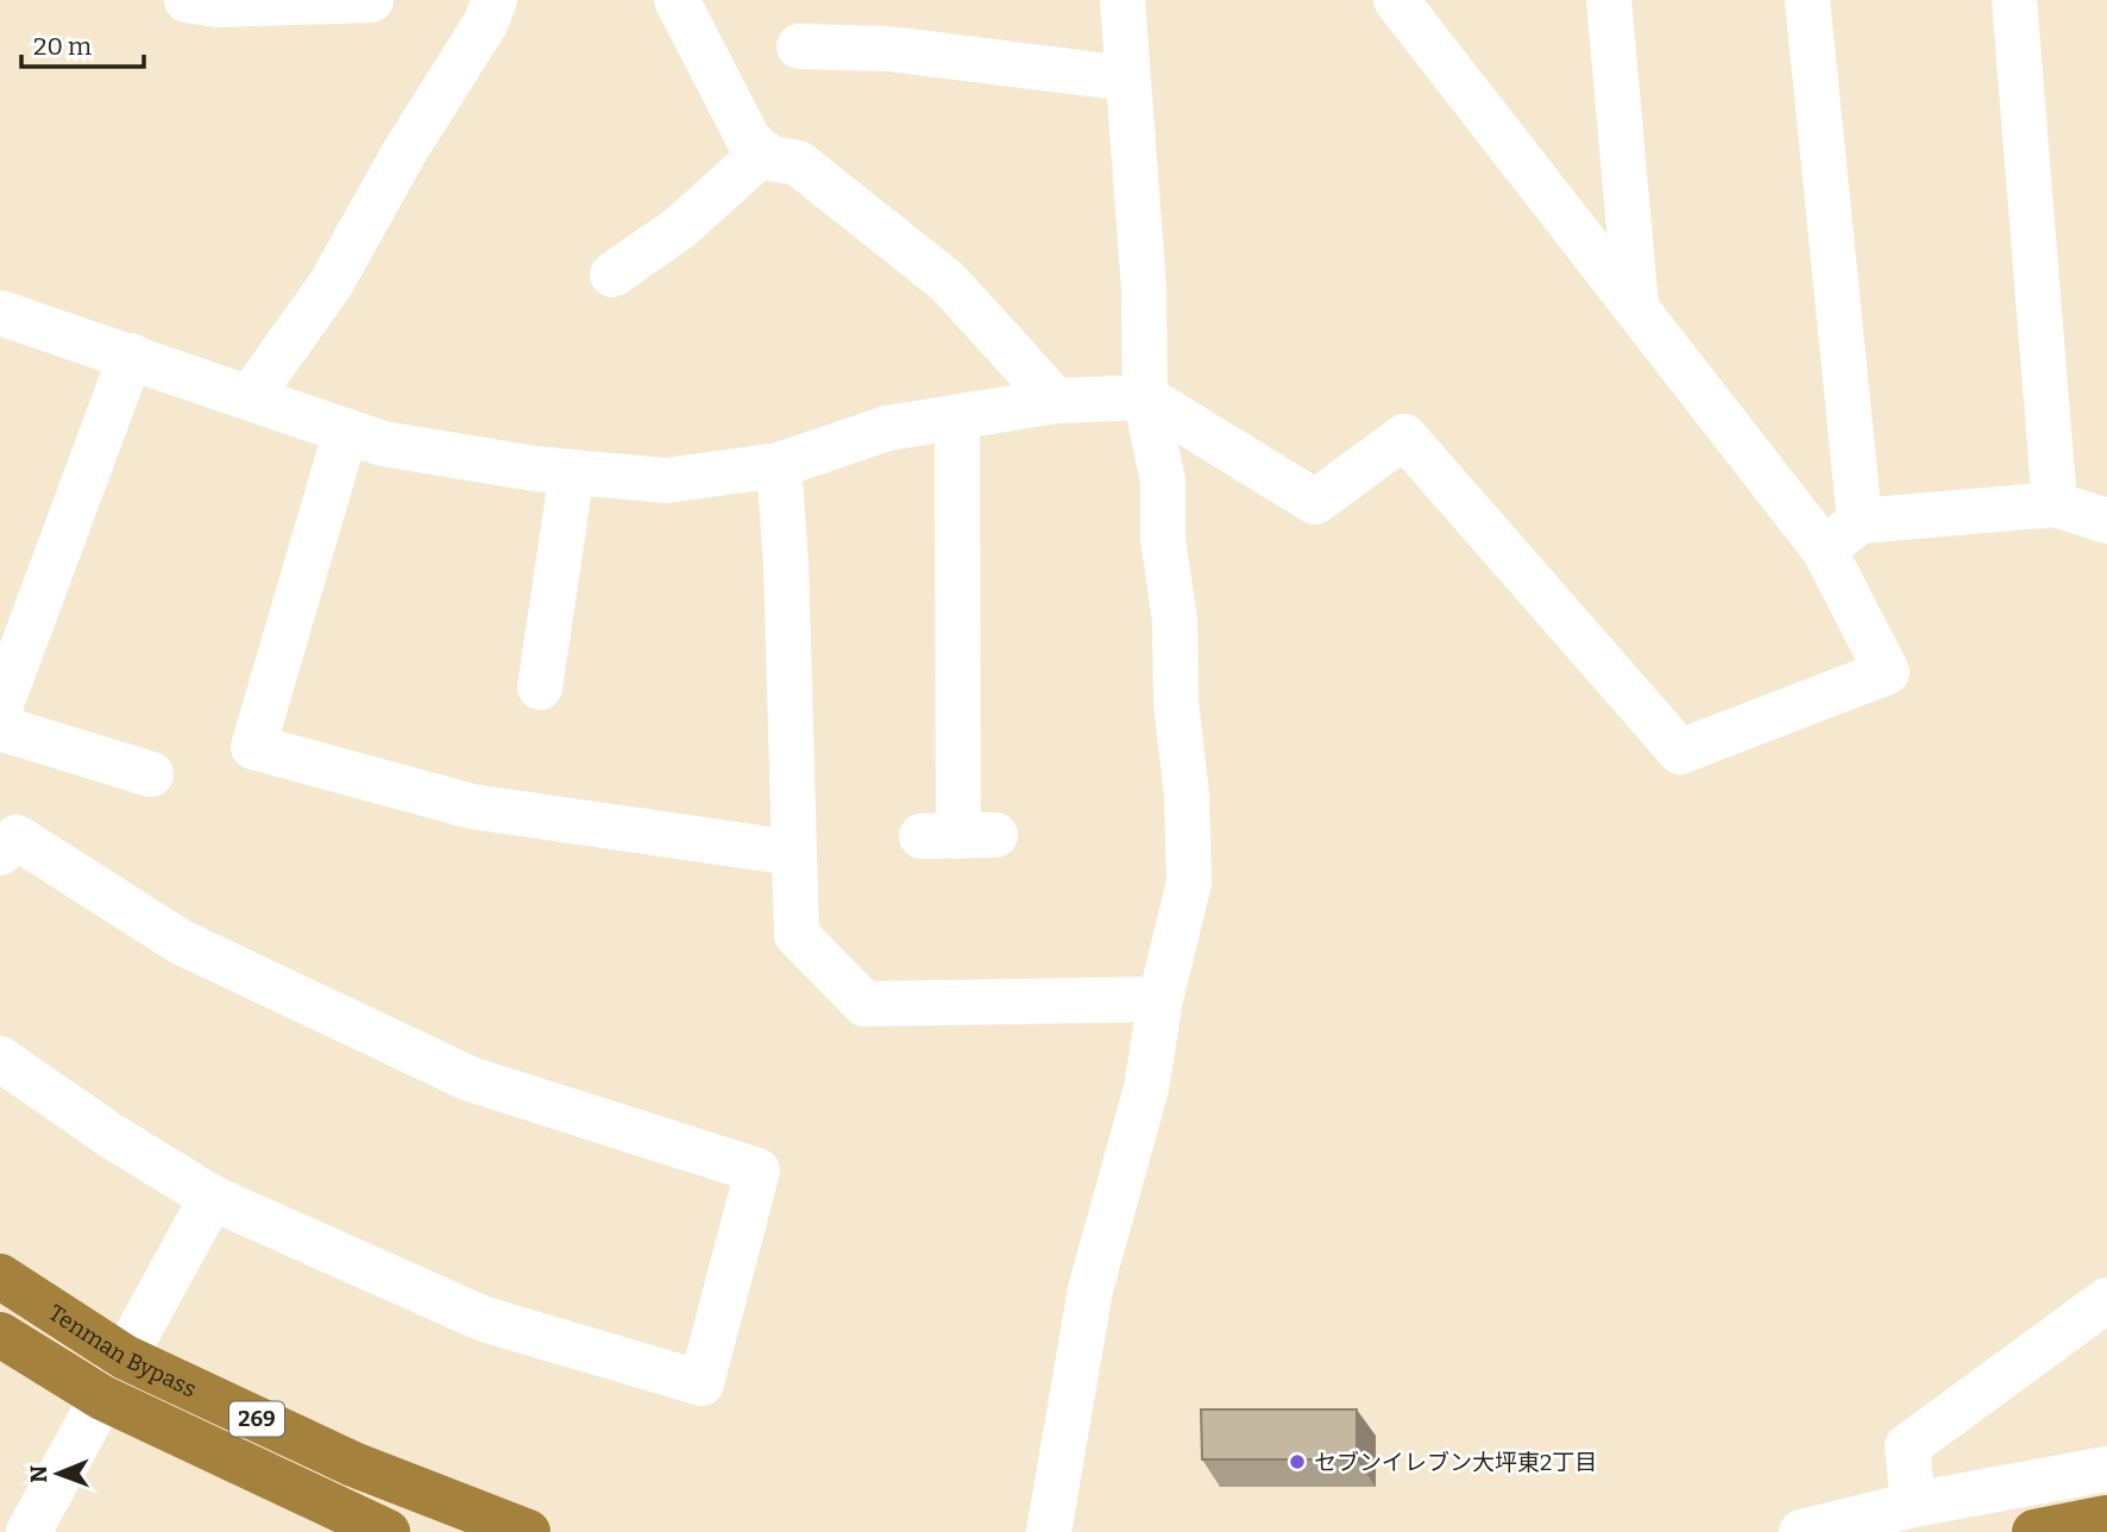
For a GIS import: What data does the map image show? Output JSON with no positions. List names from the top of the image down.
{
  "streets": {
    "highway": ["Tenman Bypass", "269"]
  },
  "places": ["セブンイレブン大坪東2丁目"],
  "scale_bar": "20 m",
  "north": "left"
}
